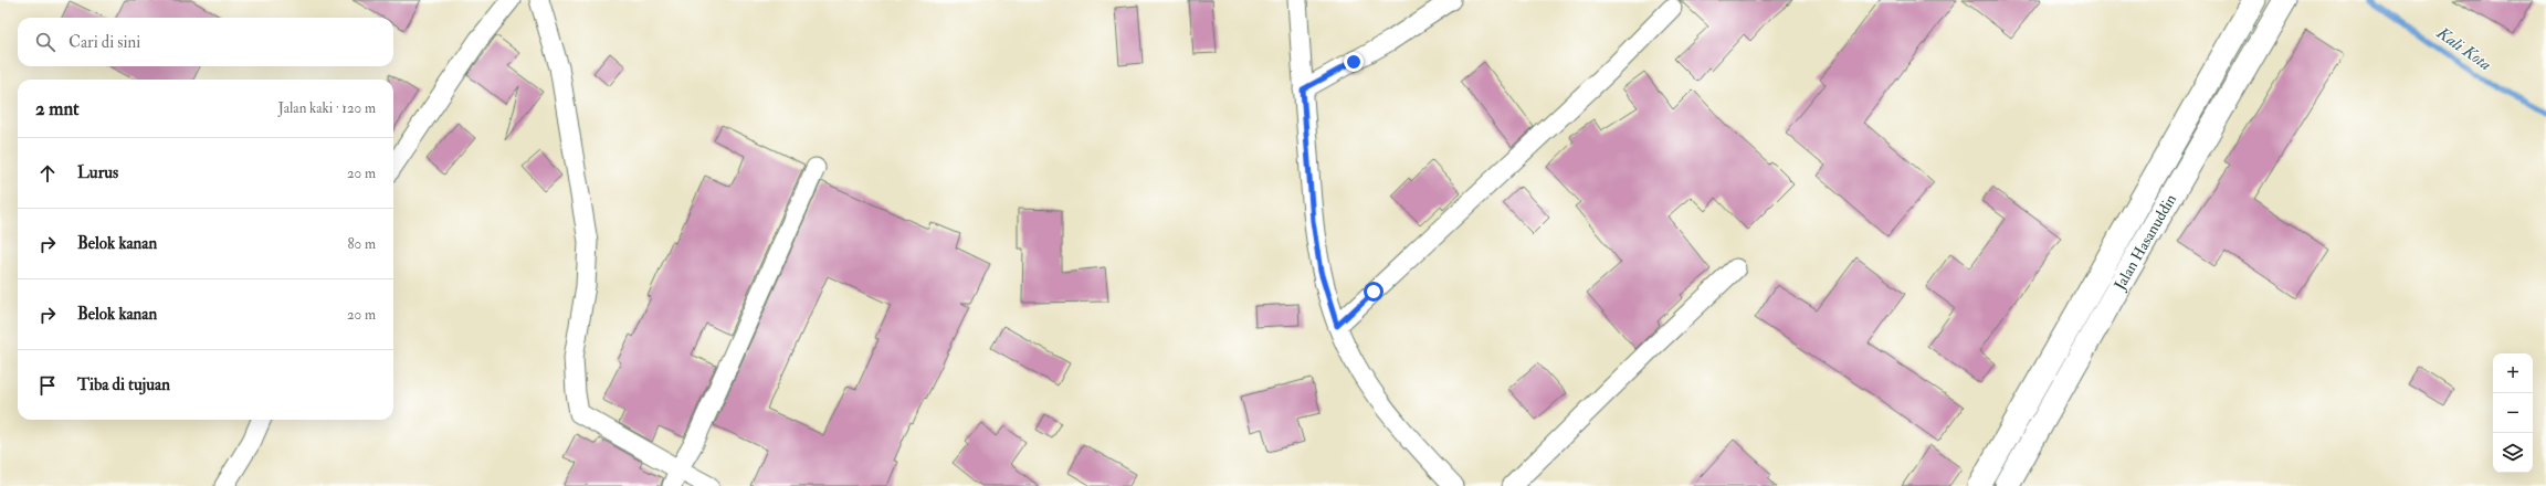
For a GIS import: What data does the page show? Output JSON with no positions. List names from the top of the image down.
{
  "streets": {
    "street": ["Jalan Hasanuddin"]
  },
  "water": ["Kali Kota"],
  "page": {
    "search": "Cari di sini",
    "heading": ["2 mnt", "Jalan kaki · 120 m"],
    "list": [
      ["Lurus", "20 m"],
      ["Belok kanan", "80 m"],
      ["Belok kanan", "20 m"],
      "Tiba di tujuan"
    ],
    "map_buttons": ["+", "−"]
  }
}
